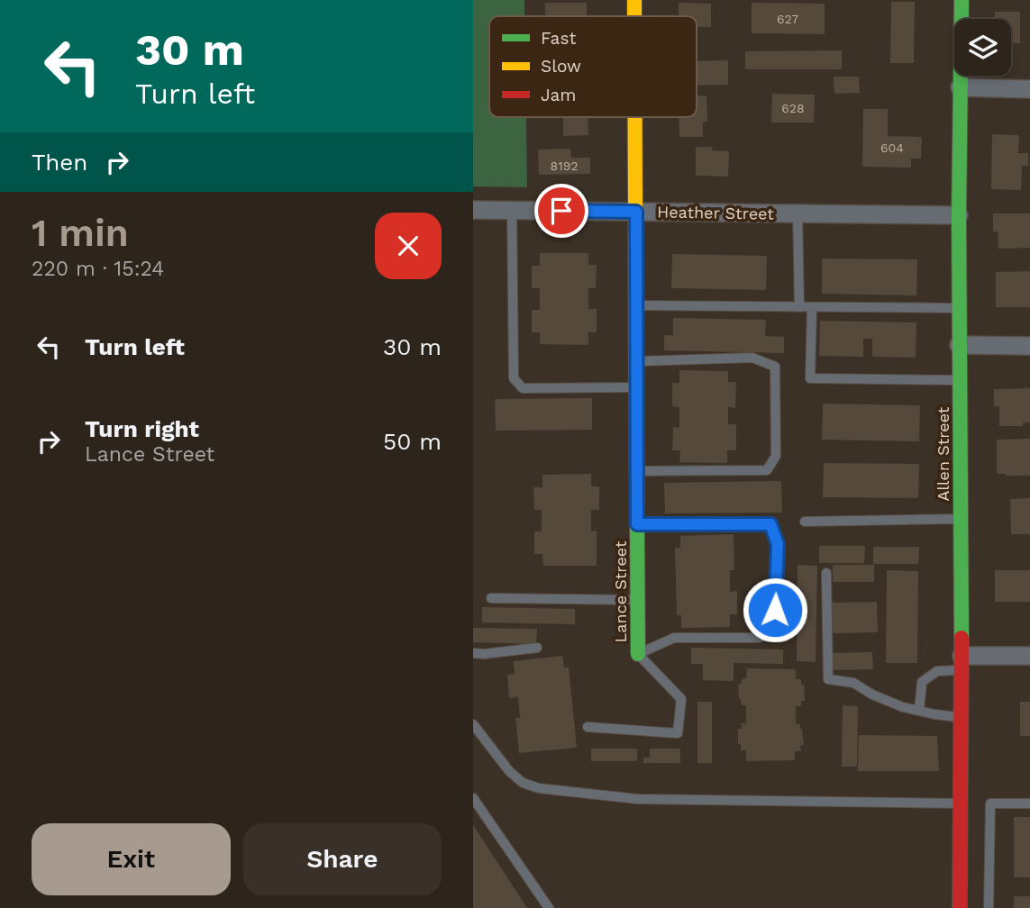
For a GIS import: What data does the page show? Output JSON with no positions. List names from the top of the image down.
{
  "streets": {
    "street": ["Heather Street", "Allen Street", "Lance Street"]
  },
  "crossings": [
    ["Heather Street", "Allen Street"],
    ["Heather Street", "Lance Street"]
  ],
  "house_numbers": [
    "627",
    "628",
    "604",
    "8192"
  ],
  "legend": ["Fast", "Slow", "Jam"],
  "page": {
    "turn": ["30 m", "Turn left"],
    "then": "Then",
    "heading": ["1 min", "220 m · 15:24"],
    "list": [
      {
        "name": "Turn left",
        "value": "30 m"
      },
      {
        "name": "Turn right",
        "note": "Lance Street",
        "value": "50 m"
      }
    ],
    "buttons": ["Exit", "Share"]
  }
}
